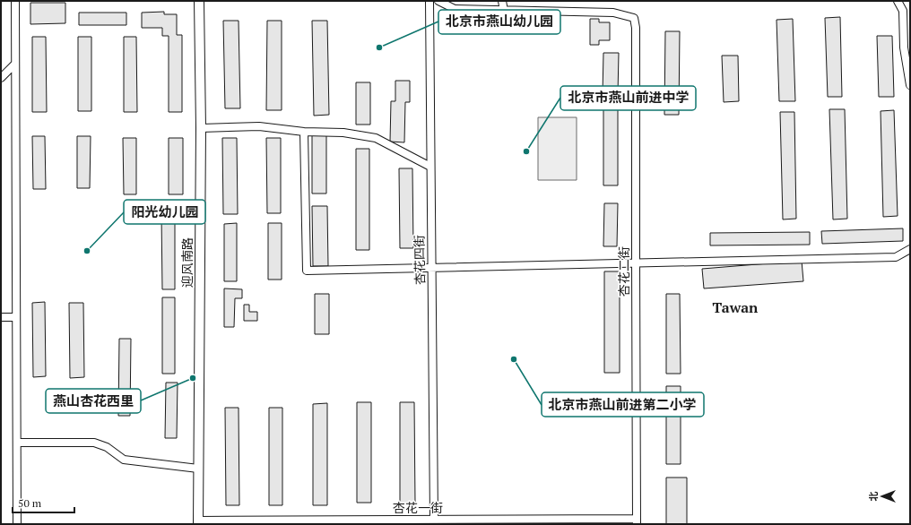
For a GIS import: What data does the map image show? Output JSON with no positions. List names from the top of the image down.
{
  "streets": {
    "street": [
      "杏花四街",
      "迎风南路",
      "杏花二街",
      "杏花一街"
    ]
  },
  "crossings": [
    ["杏花四街", "杏花一街"],
    ["迎风南路", "杏花一街"],
    ["杏花二街", "杏花一街"]
  ],
  "districts": ["Tawan"],
  "places": [
    "北京市燕山幼儿园",
    "北京市燕山前进中学",
    "阳光幼儿园",
    "北京市燕山前进第二小学",
    "燕山杏花西里"
  ],
  "scale_bar": "50 m",
  "north": "left"
}
